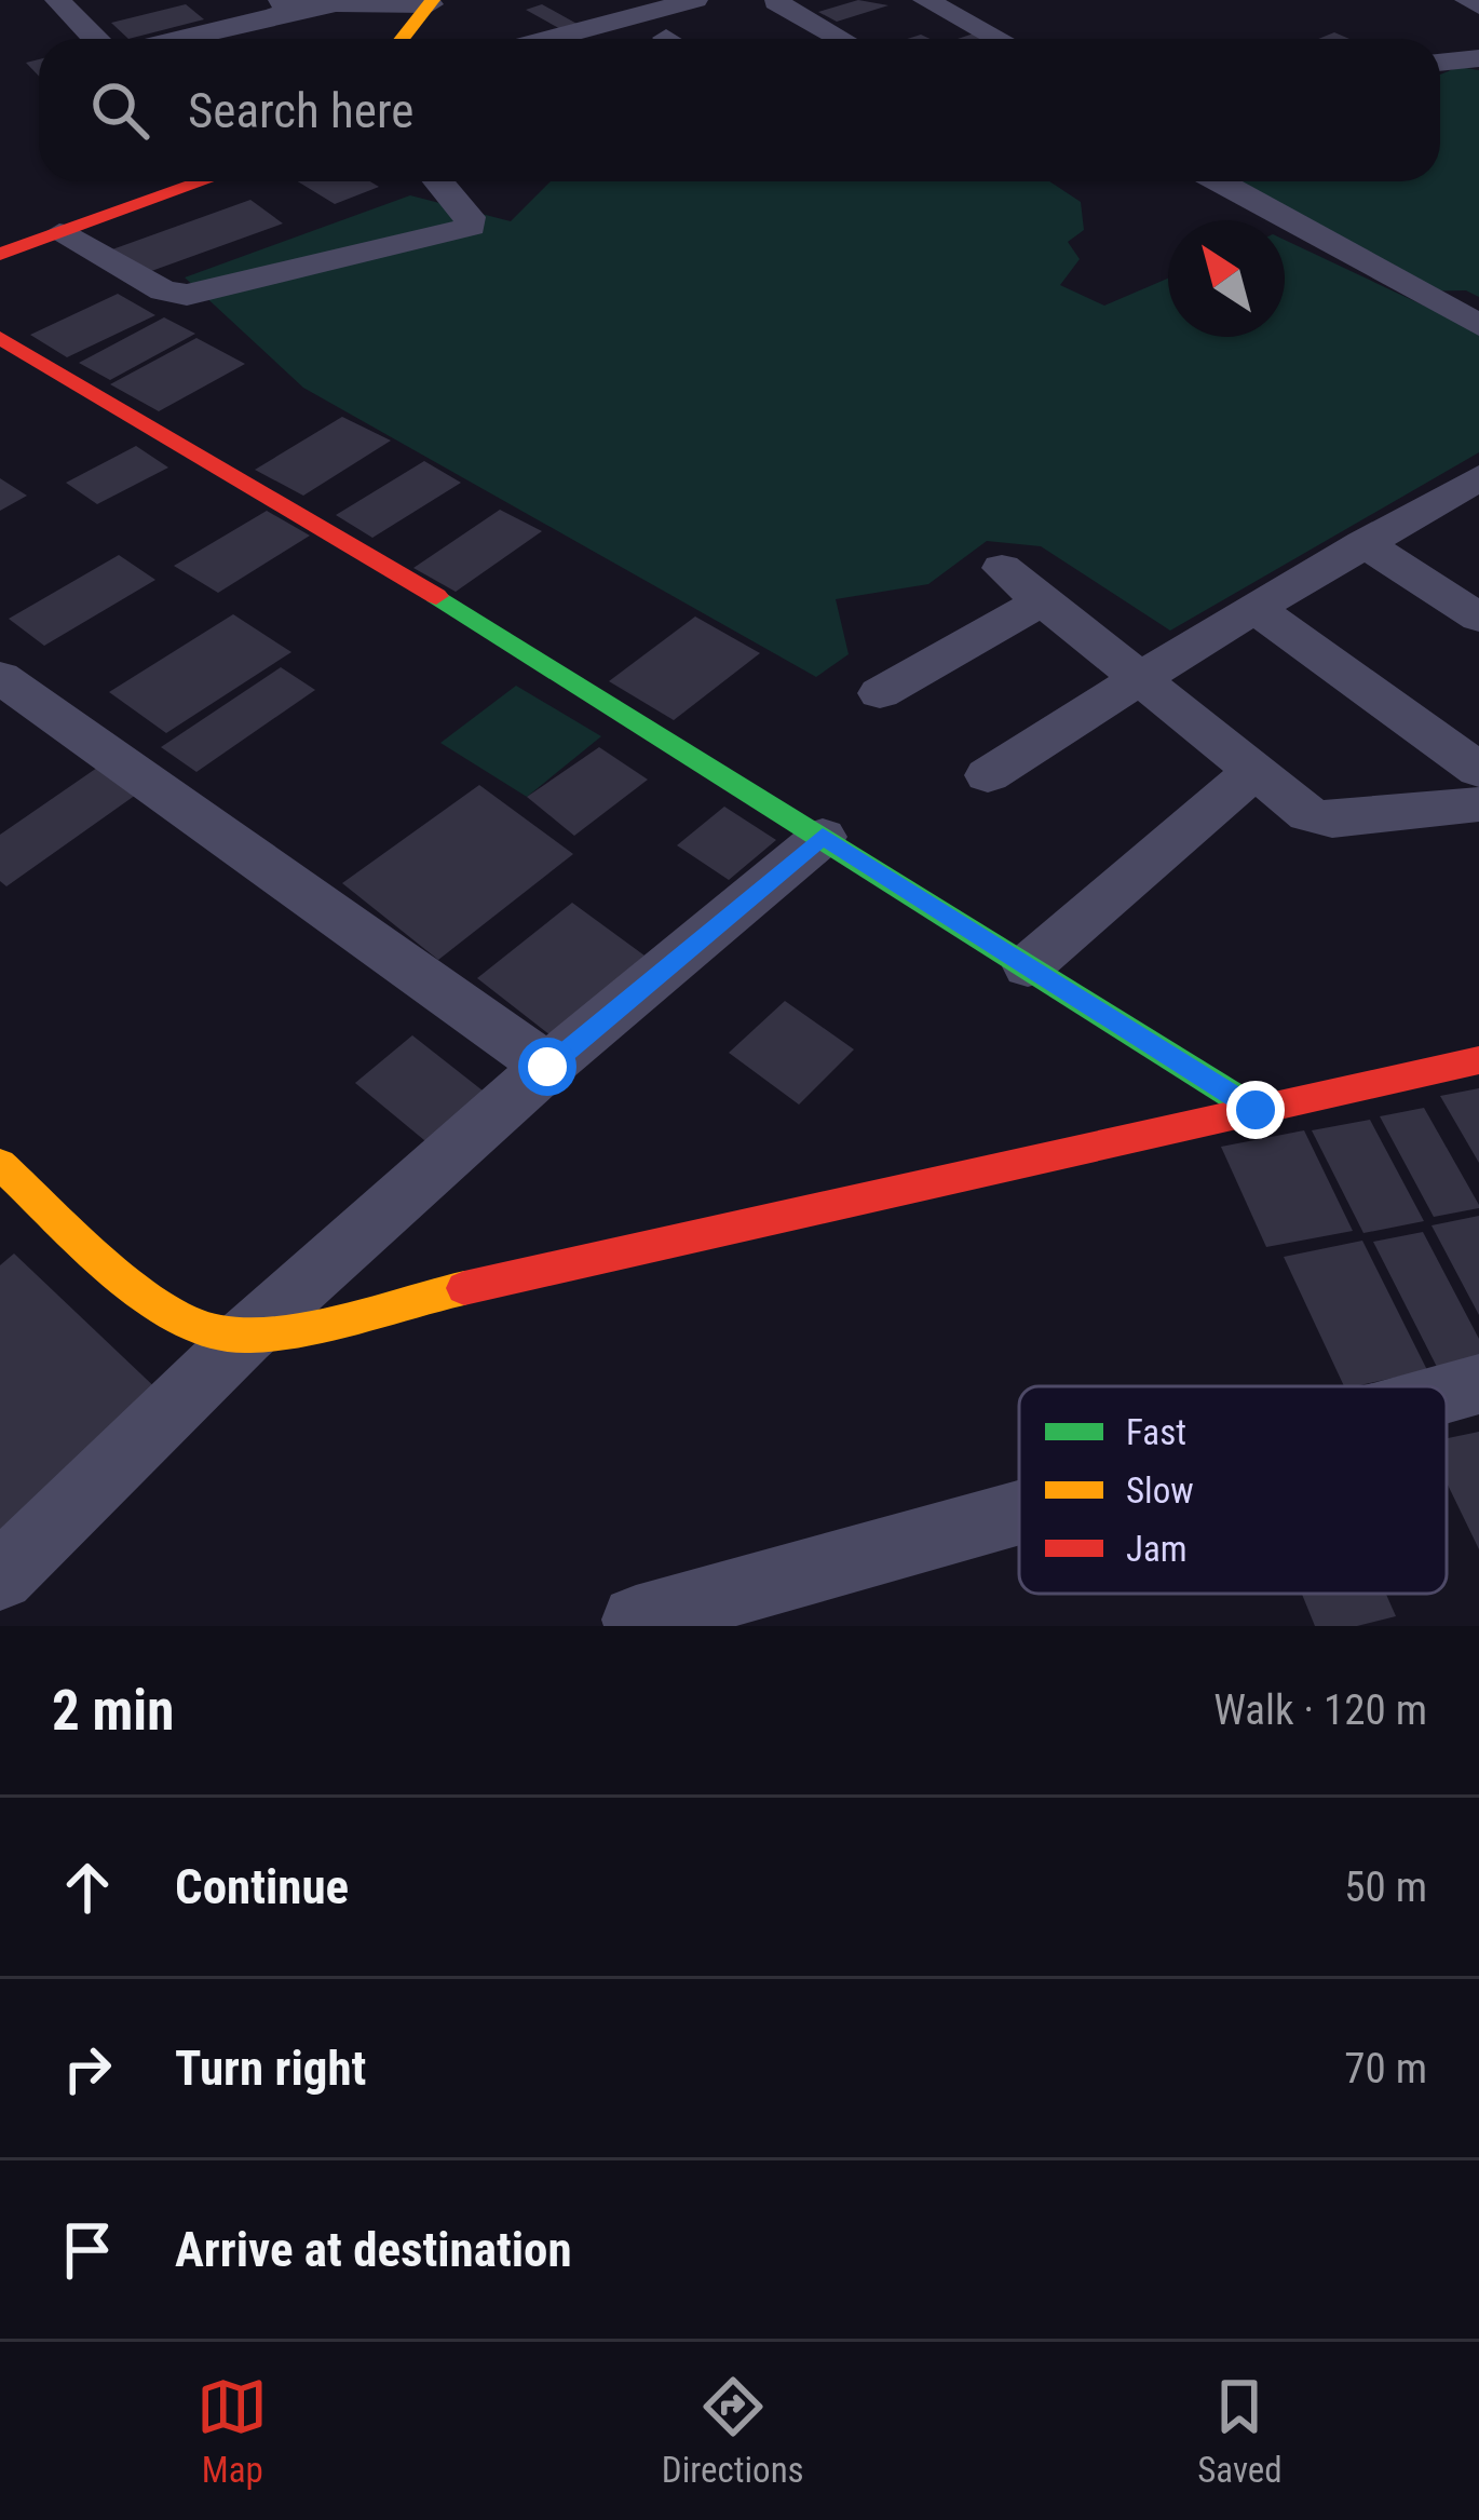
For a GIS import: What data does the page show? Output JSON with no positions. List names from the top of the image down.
{
  "legend": ["Fast", "Slow", "Jam"],
  "north": "top left",
  "page": {
    "search": "Search here",
    "heading": ["2 min", "Walk · 120 m"],
    "list": [
      ["Continue", "50 m"],
      ["Turn right", "70 m"],
      "Arrive at destination"
    ],
    "nav": ["Map", "Directions", "Saved"]
  }
}
